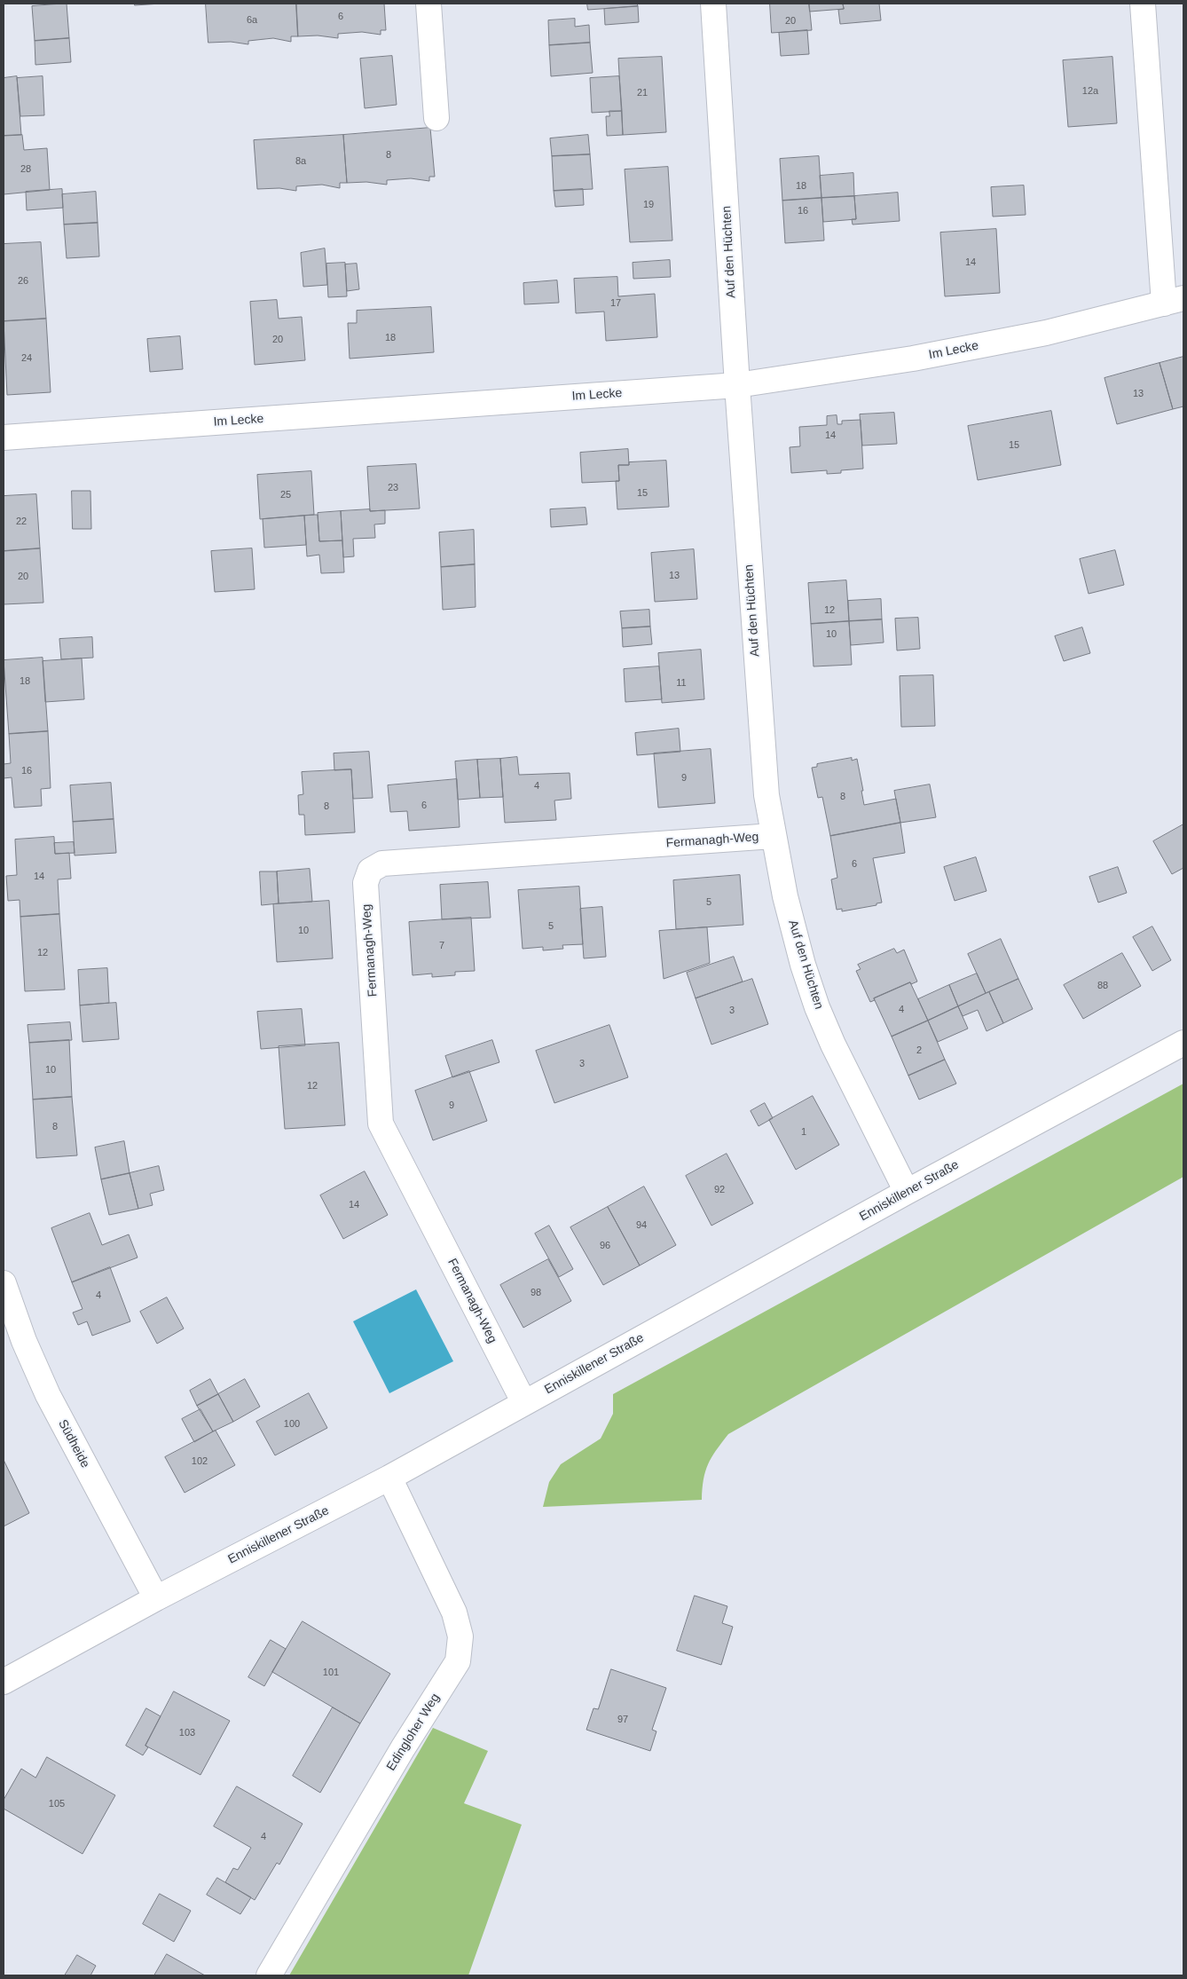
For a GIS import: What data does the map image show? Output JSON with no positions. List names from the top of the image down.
{
  "streets": {
    "street": [
      "Auf den Hüchten",
      "Im Lecke",
      "Fermanagh-Weg",
      "Enniskillener Straße",
      "Südheide",
      "Edingloher Weg"
    ]
  },
  "crossings": [
    ["Auf den Hüchten", "Im Lecke"],
    ["Auf den Hüchten", "Fermanagh-Weg"],
    ["Auf den Hüchten", "Enniskillener Straße"],
    ["Fermanagh-Weg", "Enniskillener Straße"],
    ["Enniskillener Straße", "Südheide"],
    ["Enniskillener Straße", "Edingloher Weg"]
  ],
  "house_numbers": [
    "6",
    "6a",
    "20",
    "12a",
    "21",
    "8",
    "8a",
    "28",
    "18",
    "19",
    "16",
    "14",
    "26",
    "17",
    "18",
    "20",
    "24",
    "13",
    "14",
    "15",
    "23",
    "15",
    "25",
    "22",
    "13",
    "20",
    "12",
    "10",
    "18",
    "11",
    "16",
    "9",
    "4",
    "8",
    "6",
    "8",
    "6",
    "14",
    "5",
    "5",
    "10",
    "7",
    "12",
    "88",
    "4",
    "3",
    "2",
    "3",
    "10",
    "12",
    "9",
    "8",
    "1",
    "92",
    "14",
    "94",
    "96",
    "98",
    "4",
    "100",
    "102",
    "101",
    "97",
    "103",
    "105",
    "4"
  ]
}
